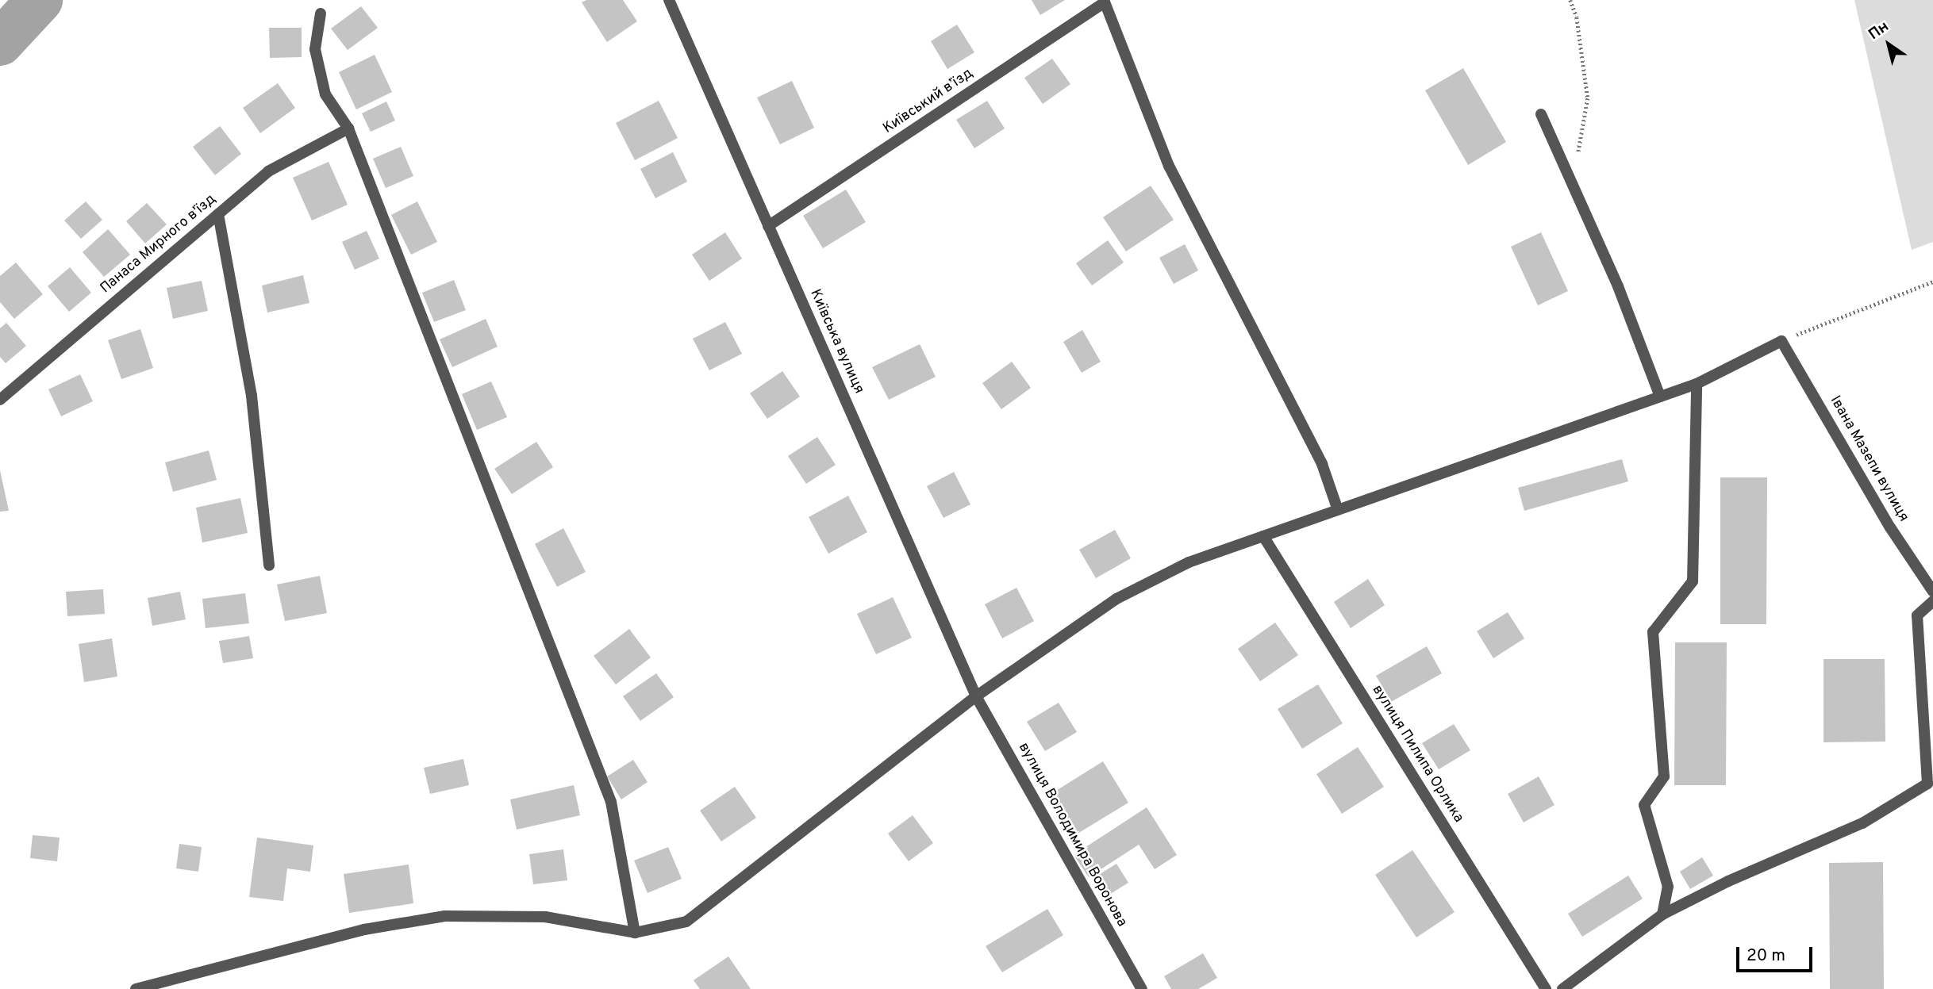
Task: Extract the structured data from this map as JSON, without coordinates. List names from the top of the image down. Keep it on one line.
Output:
{"streets":{"street":["Київський в’їзд","Панаса Мирного в'їзд","Київська вулиця","Івана Мазепи вулиця","вулиця Пилипа Орлика","вулиця Володимира Воронова"]},"crossings":[["Київський в’їзд","Київська вулиця"],["Київська вулиця","вулиця Володимира Воронова"]],"scale_bar":"20 m","north":"top left"}
